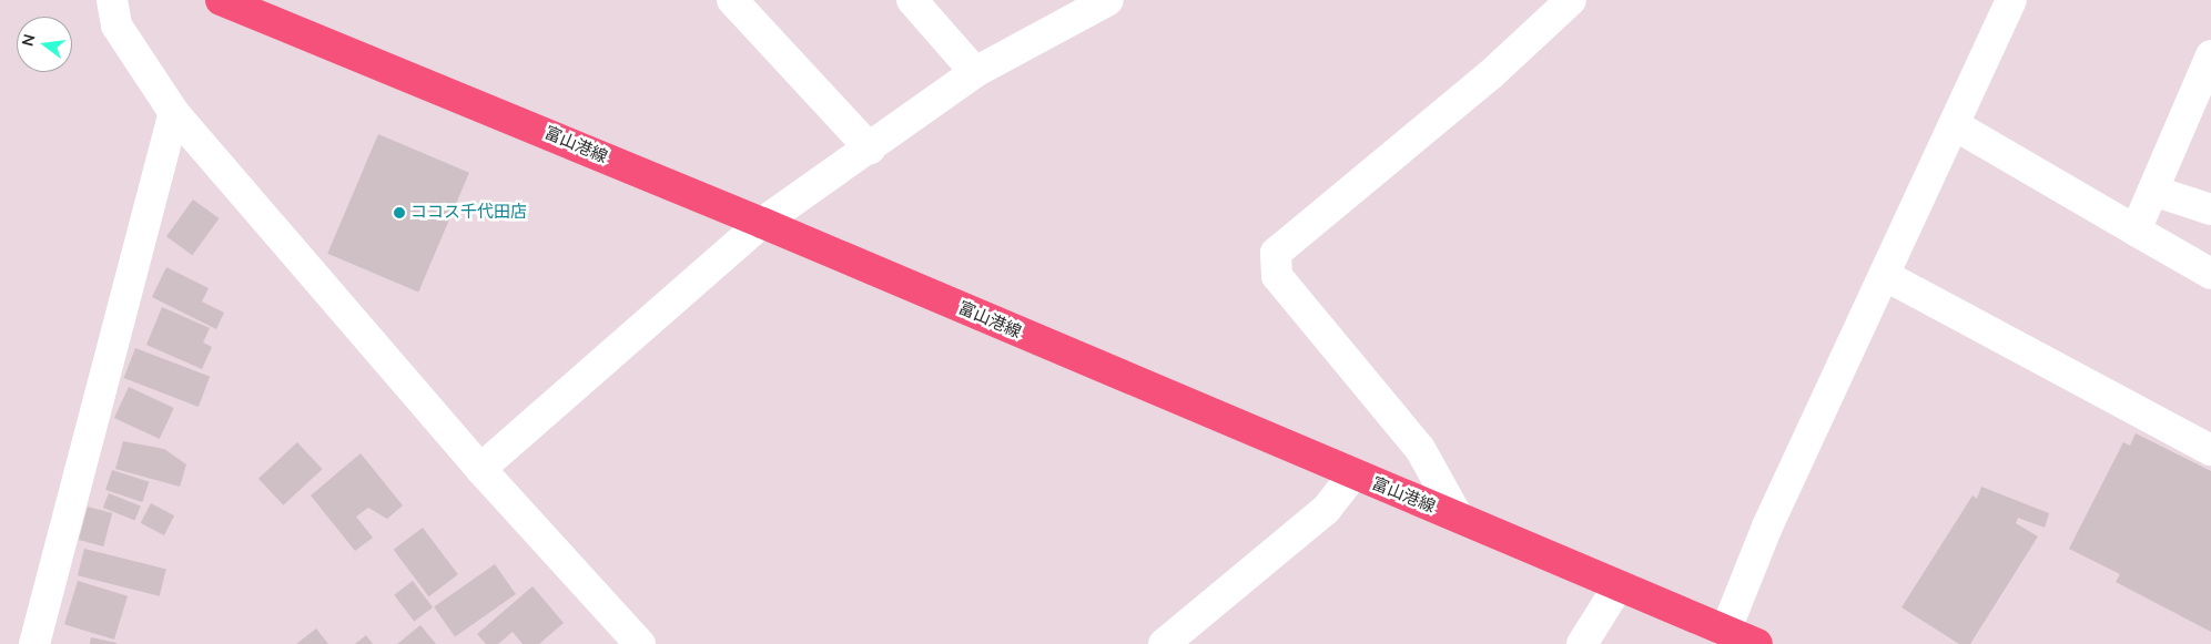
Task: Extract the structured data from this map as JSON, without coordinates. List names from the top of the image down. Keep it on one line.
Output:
{"streets":{"main road":["富山港線"]},"places":["ココス千代田店"],"north":"left"}
